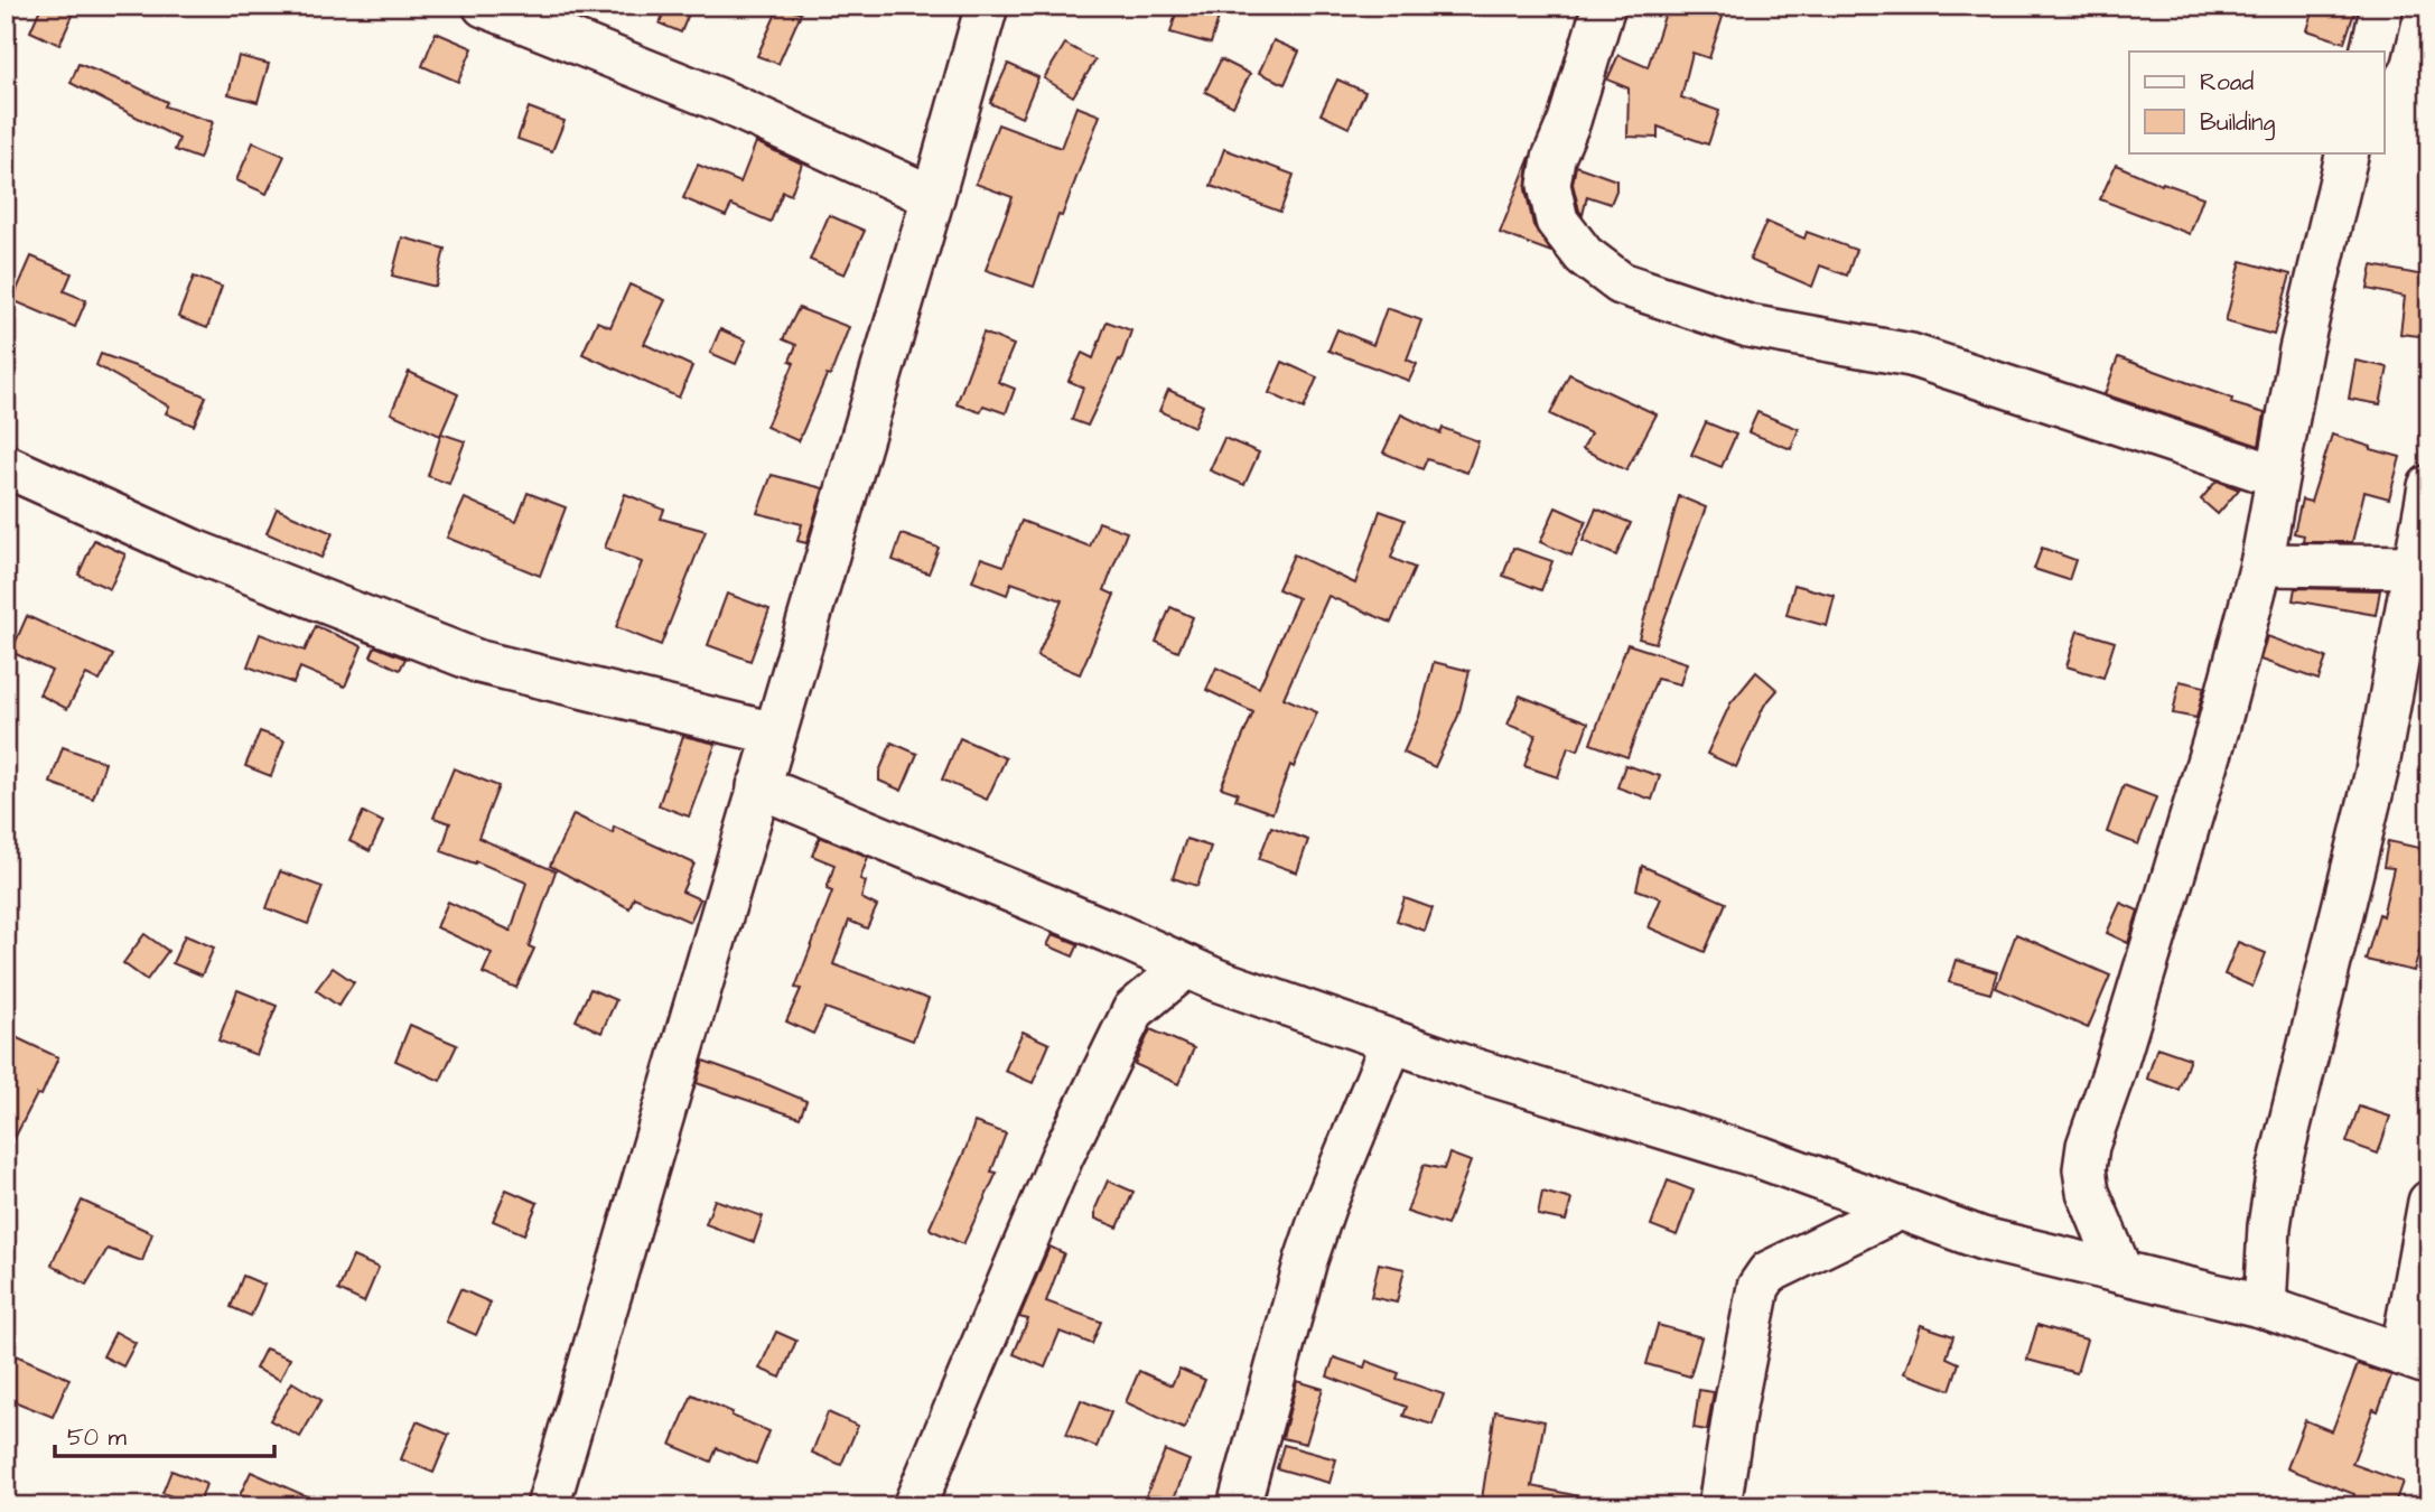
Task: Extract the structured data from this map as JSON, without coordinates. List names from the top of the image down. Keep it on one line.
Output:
{"legend":["Road","Building"],"scale_bar":"50 m"}
